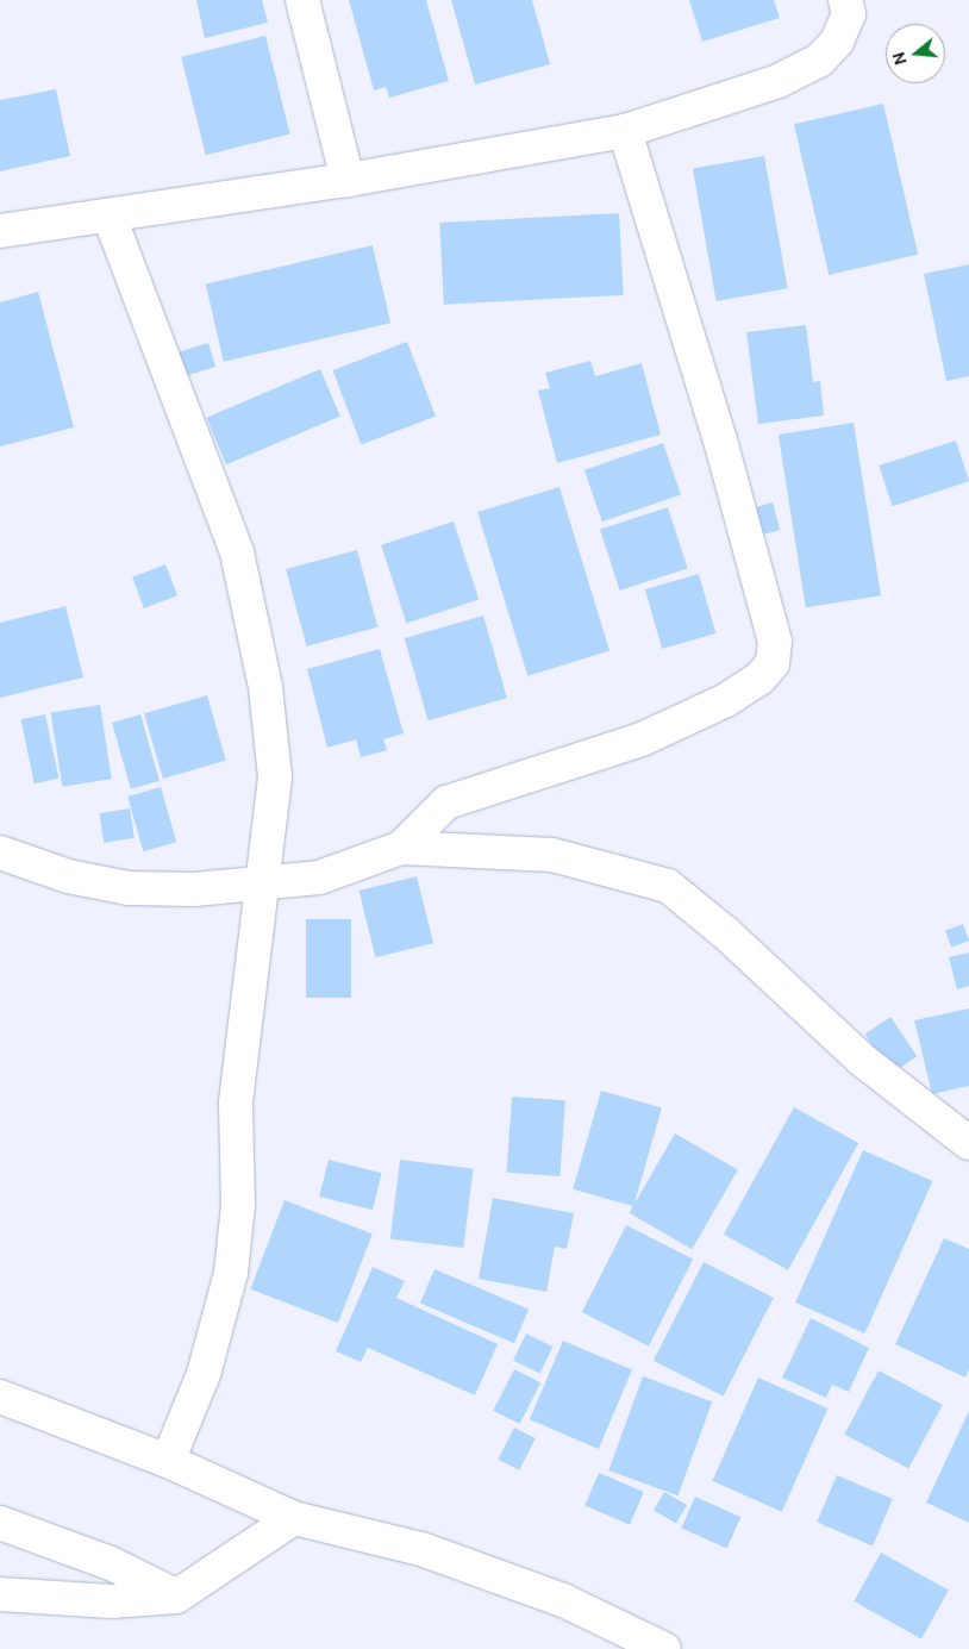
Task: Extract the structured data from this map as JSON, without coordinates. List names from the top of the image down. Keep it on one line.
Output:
{"north":"left"}
